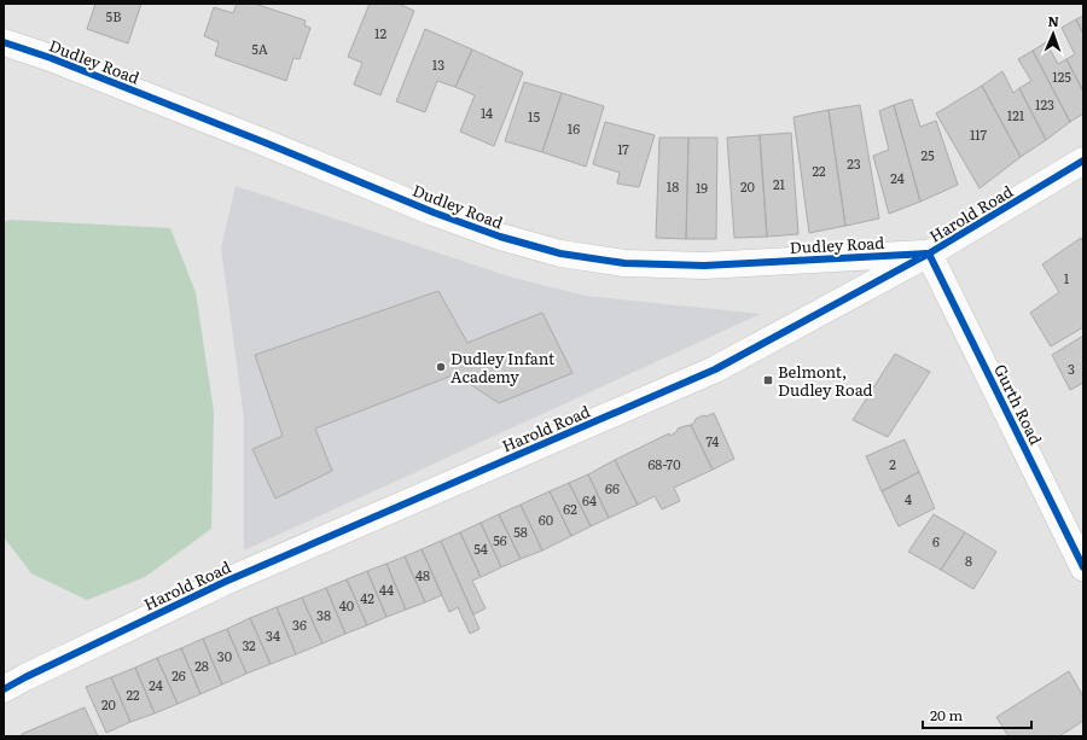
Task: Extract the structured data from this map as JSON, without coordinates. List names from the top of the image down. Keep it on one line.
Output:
{"streets":{"street":["Dudley Road","Harold Road","Gurth Road"]},"crossings":[["Dudley Road","Harold Road"],["Dudley Road","Gurth Road"],["Harold Road","Gurth Road"]],"places":{"other":["Dudley Infant Academy"],"transit":["Belmont, Dudley Road"]},"house_numbers":["5B","12","5A","13","125","123","14","121","15","16","117","17","25","23","22","24","21","18","20","19","1","3","74","68-70","2","66","4","64","62","60","58","56","6","54","8","48","44","42","40","38","36","34","32","30","28","26","24","22","20"],"scale_bar":"20 m","north":"top"}
